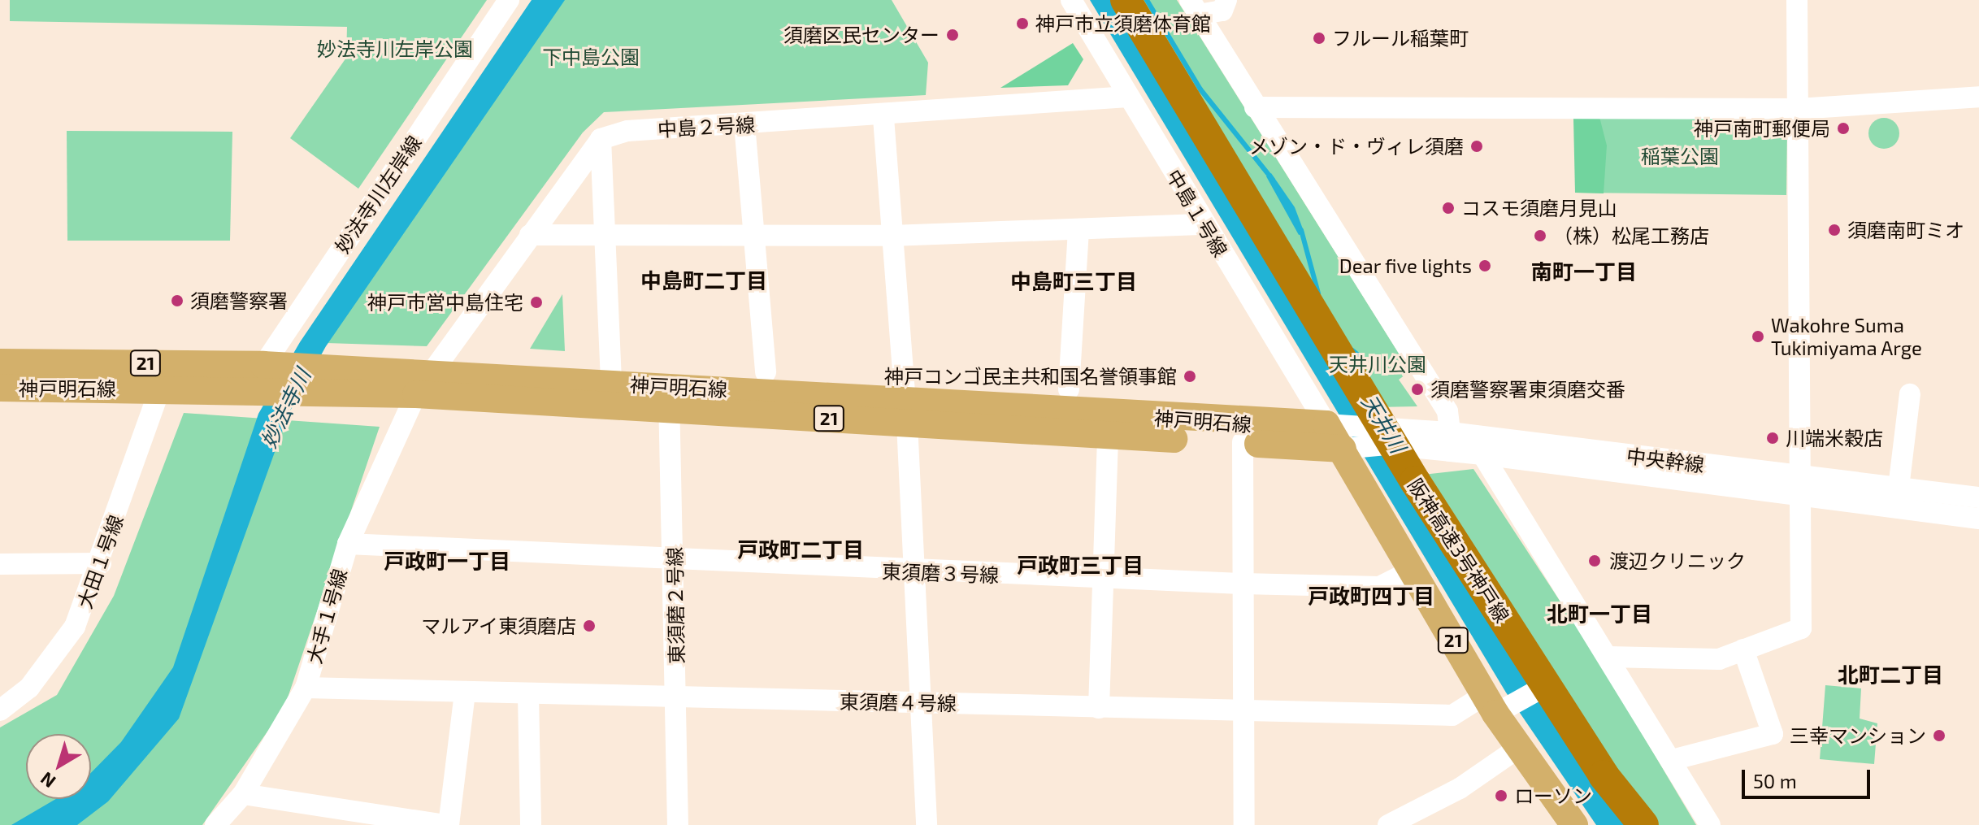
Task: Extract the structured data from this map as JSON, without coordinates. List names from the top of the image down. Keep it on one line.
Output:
{"streets":{"highway":["阪神高速3号神戸線"],"main road":["21","神戸明石線"],"street":["中島２号線","妙法寺川左岸線","中島１号線","中央幹線","大田１号線","東須磨３号線","東須磨２号線","大手１号線","東須磨４号線"]},"crossings":[["中島２号線","中島１号線"],["妙法寺川左岸線","神戸明石線"],["中島１号線","21"],["中島１号線","神戸明石線"],["21","神戸明石線"],["21","東須磨３号線"],["21","東須磨４号線"],["神戸明石線","大田１号線"],["神戸明石線","東須磨２号線"],["神戸明石線","大手１号線"],["東須磨３号線","東須磨２号線"],["東須磨３号線","大手１号線"],["東須磨２号線","東須磨４号線"],["大手１号線","東須磨４号線"]],"districts":["南町一丁目","中島町二丁目","中島町三丁目","戸政町二丁目","戸政町一丁目","戸政町三丁目","戸政町四丁目","北町一丁目","北町二丁目"],"water":["妙法寺川","天井川"],"parks":["妙法寺川左岸公園","下中島公園","稲葉公園","天井川公園"],"places":["神戸市立須磨体育館","須磨区民センター","フルール稲葉町","神戸南町郵便局","メゾン・ド・ヴィレ須磨","コスモ須磨月見山","須磨南町ミオ","（株）松尾工務店","Dear five lights","須磨警察署","神戸市営中島住宅","Wakohre Suma Tukimiyama Arge","神戸コンゴ民主共和国名誉領事館","須磨警察署東須磨交番","川端米穀店","渡辺クリニック","マルアイ東須磨店","三幸マンション","ローソン"],"scale_bar":"50 m","north":"bottom left"}
